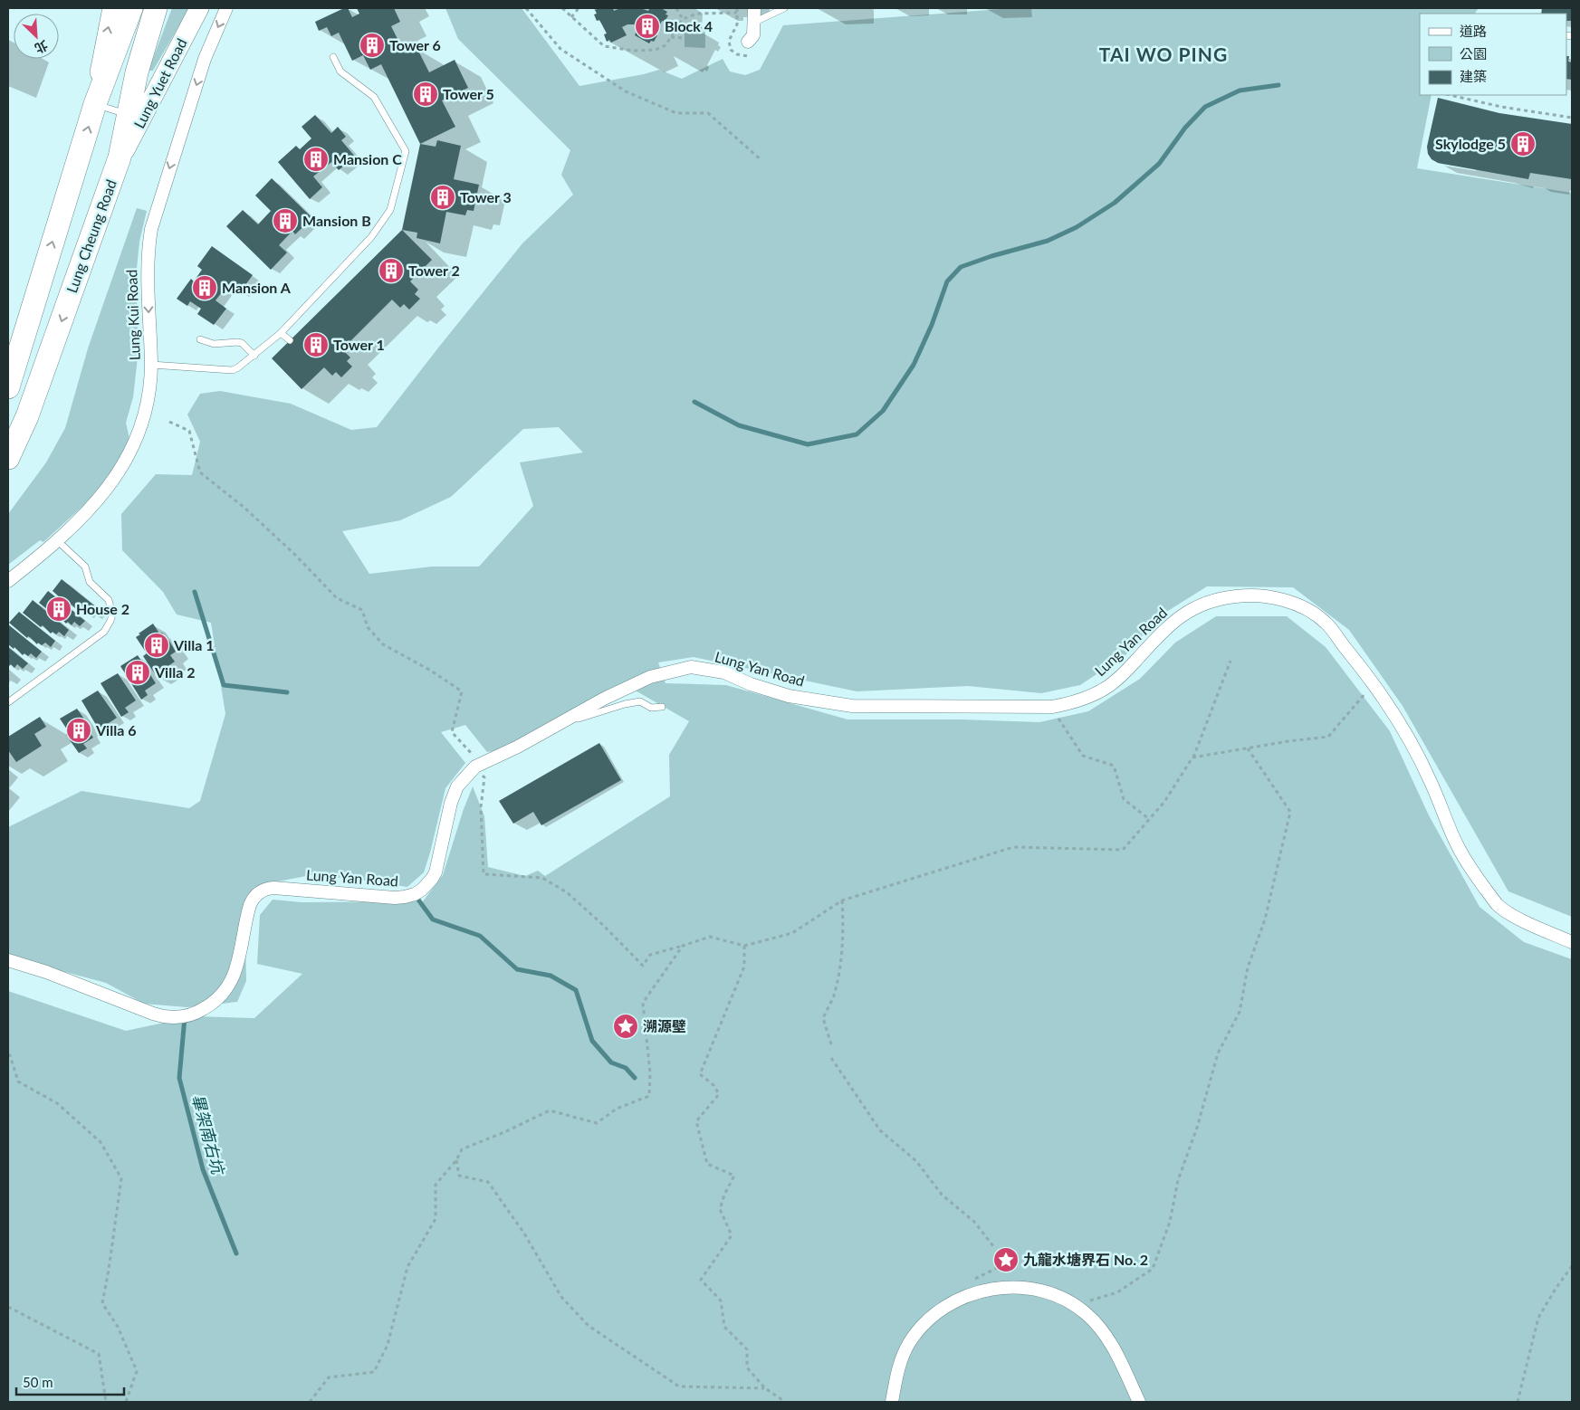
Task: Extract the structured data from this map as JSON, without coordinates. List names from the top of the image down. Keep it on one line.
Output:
{"streets":{"highway":["Lung Cheung Road"],"main road":["Lung Yuet Road"],"street":["Lung Kui Road","Lung Yan Road"]},"crossings":[["Lung Yuet Road","Lung Cheung Road"]],"one_way":["Lung Kui Road"],"districts":["TAI WO PING"],"water":["畢架南右坑"],"places":{"building":["Block 4","Tower 6","Tower 5","Skylodge 5","Mansion C","Tower 3","Mansion B","Tower 2","Mansion A","Tower 1","House 2","Villa 1","Villa 2","Villa 6"],"place":["溯源壁","九龍水塘界石 No. 2"]},"legend":["道路","公園","建築"],"scale_bar":"50 m","north":"bottom right"}
